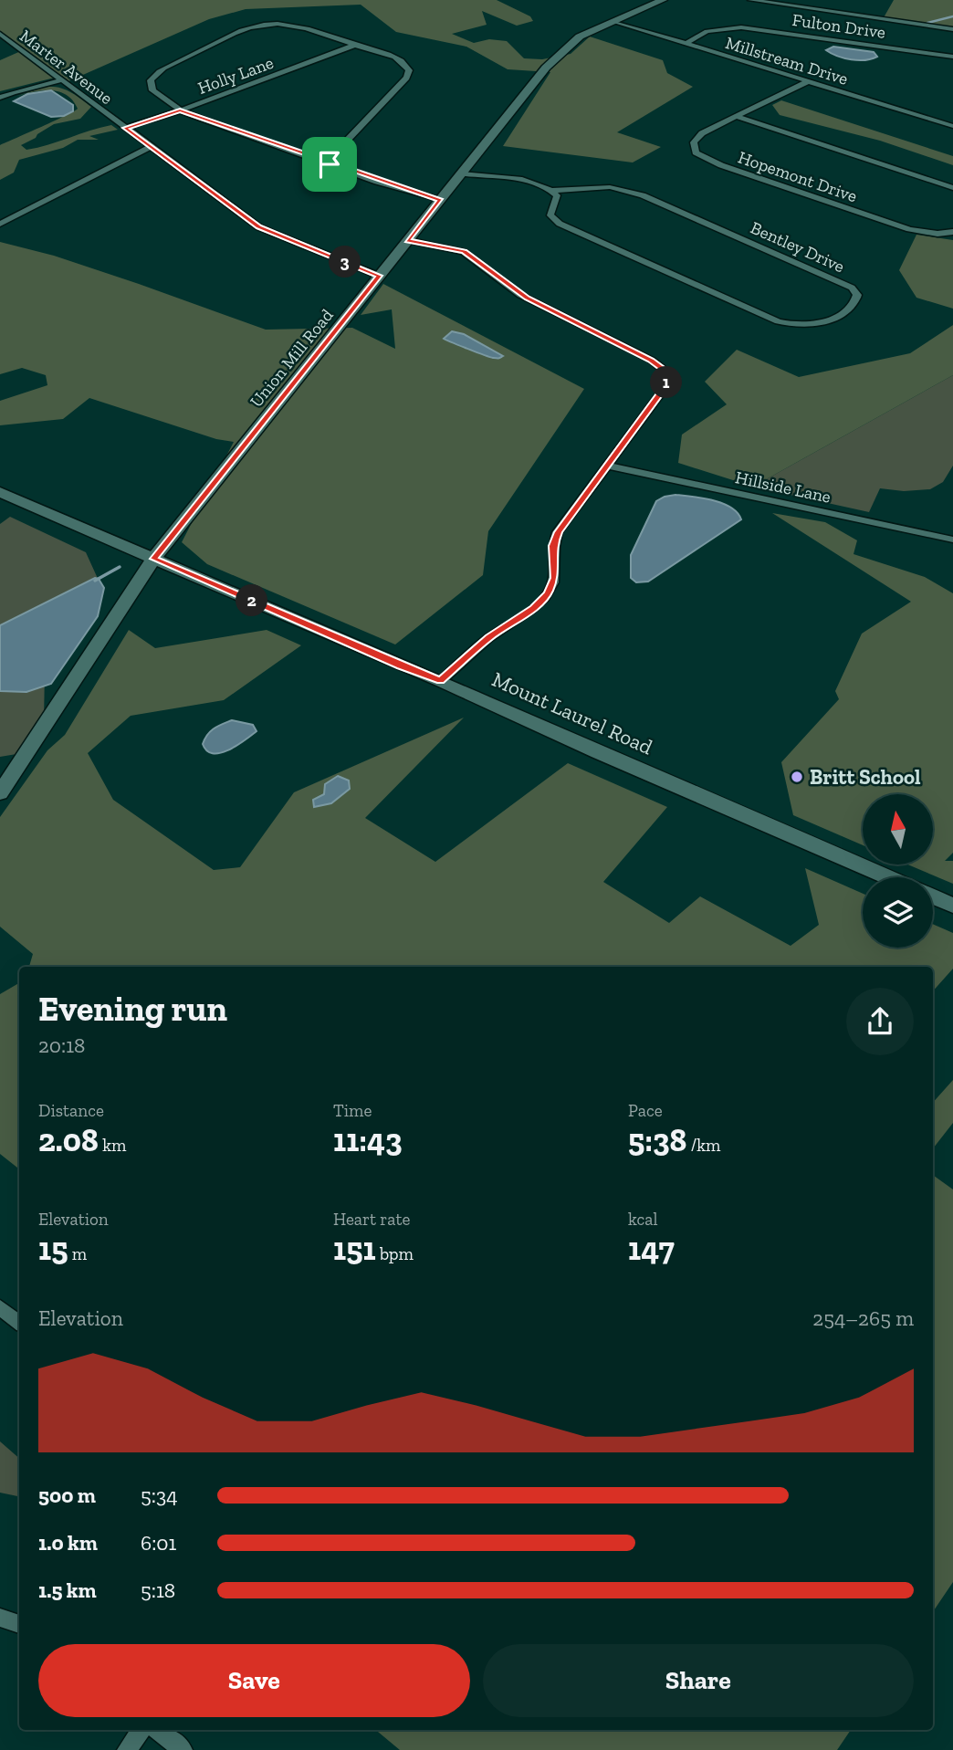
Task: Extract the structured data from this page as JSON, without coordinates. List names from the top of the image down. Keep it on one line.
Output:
{"streets":{"street":["Fulton Drive","Millstream Drive","Marter Avenue","Holly Lane","Hopemont Drive","Bentley Drive","Union Mill Road","Hillside Lane","Mount Laurel Road"]},"crossings":[["Fulton Drive","Millstream Drive"],["Millstream Drive","Hopemont Drive"],["Millstream Drive","Union Mill Road"],["Marter Avenue","Holly Lane"],["Marter Avenue","Union Mill Road"],["Bentley Drive","Union Mill Road"],["Union Mill Road","Mount Laurel Road"]],"places":["Britt School"],"north":"top","page":{"pins":["3","1","2"],"heading":["Evening run","20:18"],"stats":[["Distance","2.08 km"],["Time","11:43"],["Pace","5:38 /km"],["Elevation","15 m"],["Heart rate","151 bpm"],["kcal","147"]],"chart":["Elevation","254–265 m"],"list":[{"name":"500 m","note":"5:34"},{"name":"1.0 km","note":"6:01"},{"name":"1.5 km","note":"5:18"}],"buttons":["Save","Share"]}}
